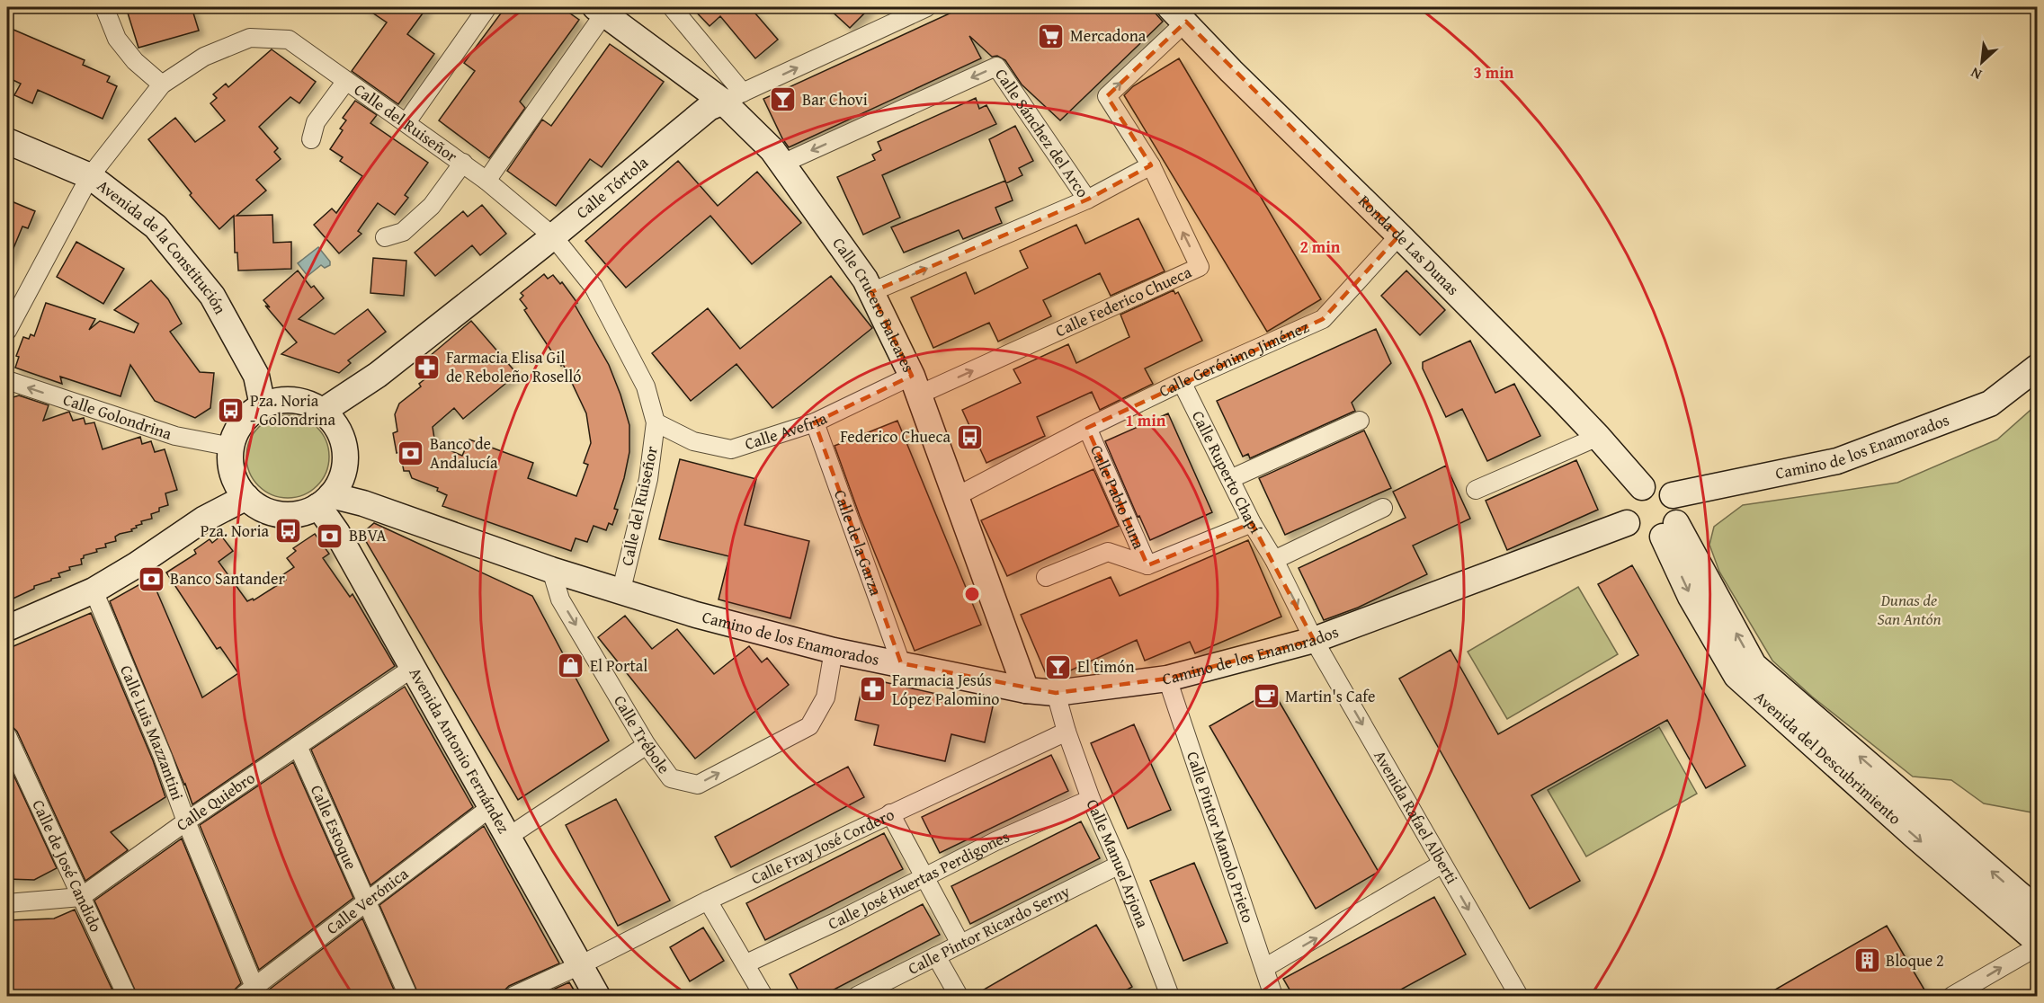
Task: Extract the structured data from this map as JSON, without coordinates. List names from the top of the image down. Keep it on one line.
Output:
{"streets":{"street":["Calle del Ruiseñor","Calle Sánchez del Arco","Calle Tórtola","Ronda de Las Dunas","Avenida de la Constitución","Calle Federico Chueca","Calle Crucero Baleares","Calle Gerónimo Jiménez","Calle Golondrina","Calle Avefria","Camino de los Enamorados","Calle Ruperto Chapí","Calle Pablo Luna","Calle de la Garza","Calle Luis Mazzantini","Calle Trébole","Avenida Antonio Fernández","Avenida del Descubrimiento","Calle Quiebro","Avenida Rafael Alberti","Calle Estoque","Calle Pintor Manolo Prieto","Calle Fray José Cordero","Calle Manuel Arjona","Calle de José Candido","Calle José Huertas Perdigones","Calle Verónica","Calle Pintor Ricardo Serny"]},"crossings":[["Calle del Ruiseñor","Calle Tórtola"],["Calle del Ruiseñor","Avenida de la Constitución"],["Calle del Ruiseñor","Calle Avefria"],["Calle del Ruiseñor","Camino de los Enamorados"],["Calle Sánchez del Arco","Calle Crucero Baleares"],["Calle Tórtola","Avenida de la Constitución"],["Calle Tórtola","Calle Crucero Baleares"],["Calle Tórtola","Calle Golondrina"],["Calle Tórtola","Camino de los Enamorados"],["Calle Tórtola","Avenida Antonio Fernández"],["Ronda de Las Dunas","Calle Federico Chueca"],["Ronda de Las Dunas","Calle Gerónimo Jiménez"],["Ronda de Las Dunas","Camino de los Enamorados"],["Ronda de Las Dunas","Avenida del Descubrimiento"],["Avenida de la Constitución","Calle Golondrina"],["Avenida de la Constitución","Camino de los Enamorados"],["Avenida de la Constitución","Avenida Antonio Fernández"],["Calle Federico Chueca","Calle Crucero Baleares"],["Calle Federico Chueca","Calle Avefria"],["Calle Crucero Baleares","Calle Gerónimo Jiménez"],["Calle Crucero Baleares","Calle Avefria"],["Calle Crucero Baleares","Camino de los Enamorados"],["Calle Gerónimo Jiménez","Calle Ruperto Chapí"],["Calle Gerónimo Jiménez","Calle Pablo Luna"],["Calle Golondrina","Camino de los Enamorados"],["Calle Golondrina","Avenida Antonio Fernández"],["Calle Avefria","Calle de la Garza"],["Camino de los Enamorados","Calle Ruperto Chapí"],["Camino de los Enamorados","Calle de la Garza"],["Camino de los Enamorados","Calle Trébole"],["Camino de los Enamorados","Avenida Antonio Fernández"],["Camino de los Enamorados","Avenida del Descubrimiento"],["Camino de los Enamorados","Avenida Rafael Alberti"],["Camino de los Enamorados","Calle Pintor Manolo Prieto"],["Camino de los Enamorados","Calle Manuel Arjona"],["Calle Ruperto Chapí","Avenida Rafael Alberti"],["Calle Luis Mazzantini","Calle Quiebro"],["Calle Luis Mazzantini","Calle Verónica"],["Avenida Antonio Fernández","Calle Quiebro"],["Avenida Antonio Fernández","Calle Fray José Cordero"],["Avenida Antonio Fernández","Calle Verónica"],["Calle Quiebro","Calle Estoque"],["Calle Quiebro","Calle de José Candido"],["Calle Estoque","Calle Verónica"],["Calle Fray José Cordero","Calle Manuel Arjona"],["Calle Manuel Arjona","Calle José Huertas Perdigones"],["Calle Manuel Arjona","Calle Pintor Ricardo Serny"]],"one_way":["Calle Golondrina","Avenida Rafael Alberti"],"parks":["Dunas de San Antón"],"places":{"supermarket":["Mercadona"],"bar":["Bar Chovi","El timón"],"pharmacy":["Farmacia Elisa Gil de Reboleño Roselló","Farmacia Jesús López Palomino"],"bus stop":["Pza. Noria - Golondrina","Federico Chueca","Pza. Noria"],"bank":["Banco de Andalucía","BBVA","Banco Santander"],"shop":["El Portal"],"cafe":["Martin's Cafe"],"building":["Bloque 2"]},"north":"bottom left","rings":["3 min","2 min","1 min"]}
